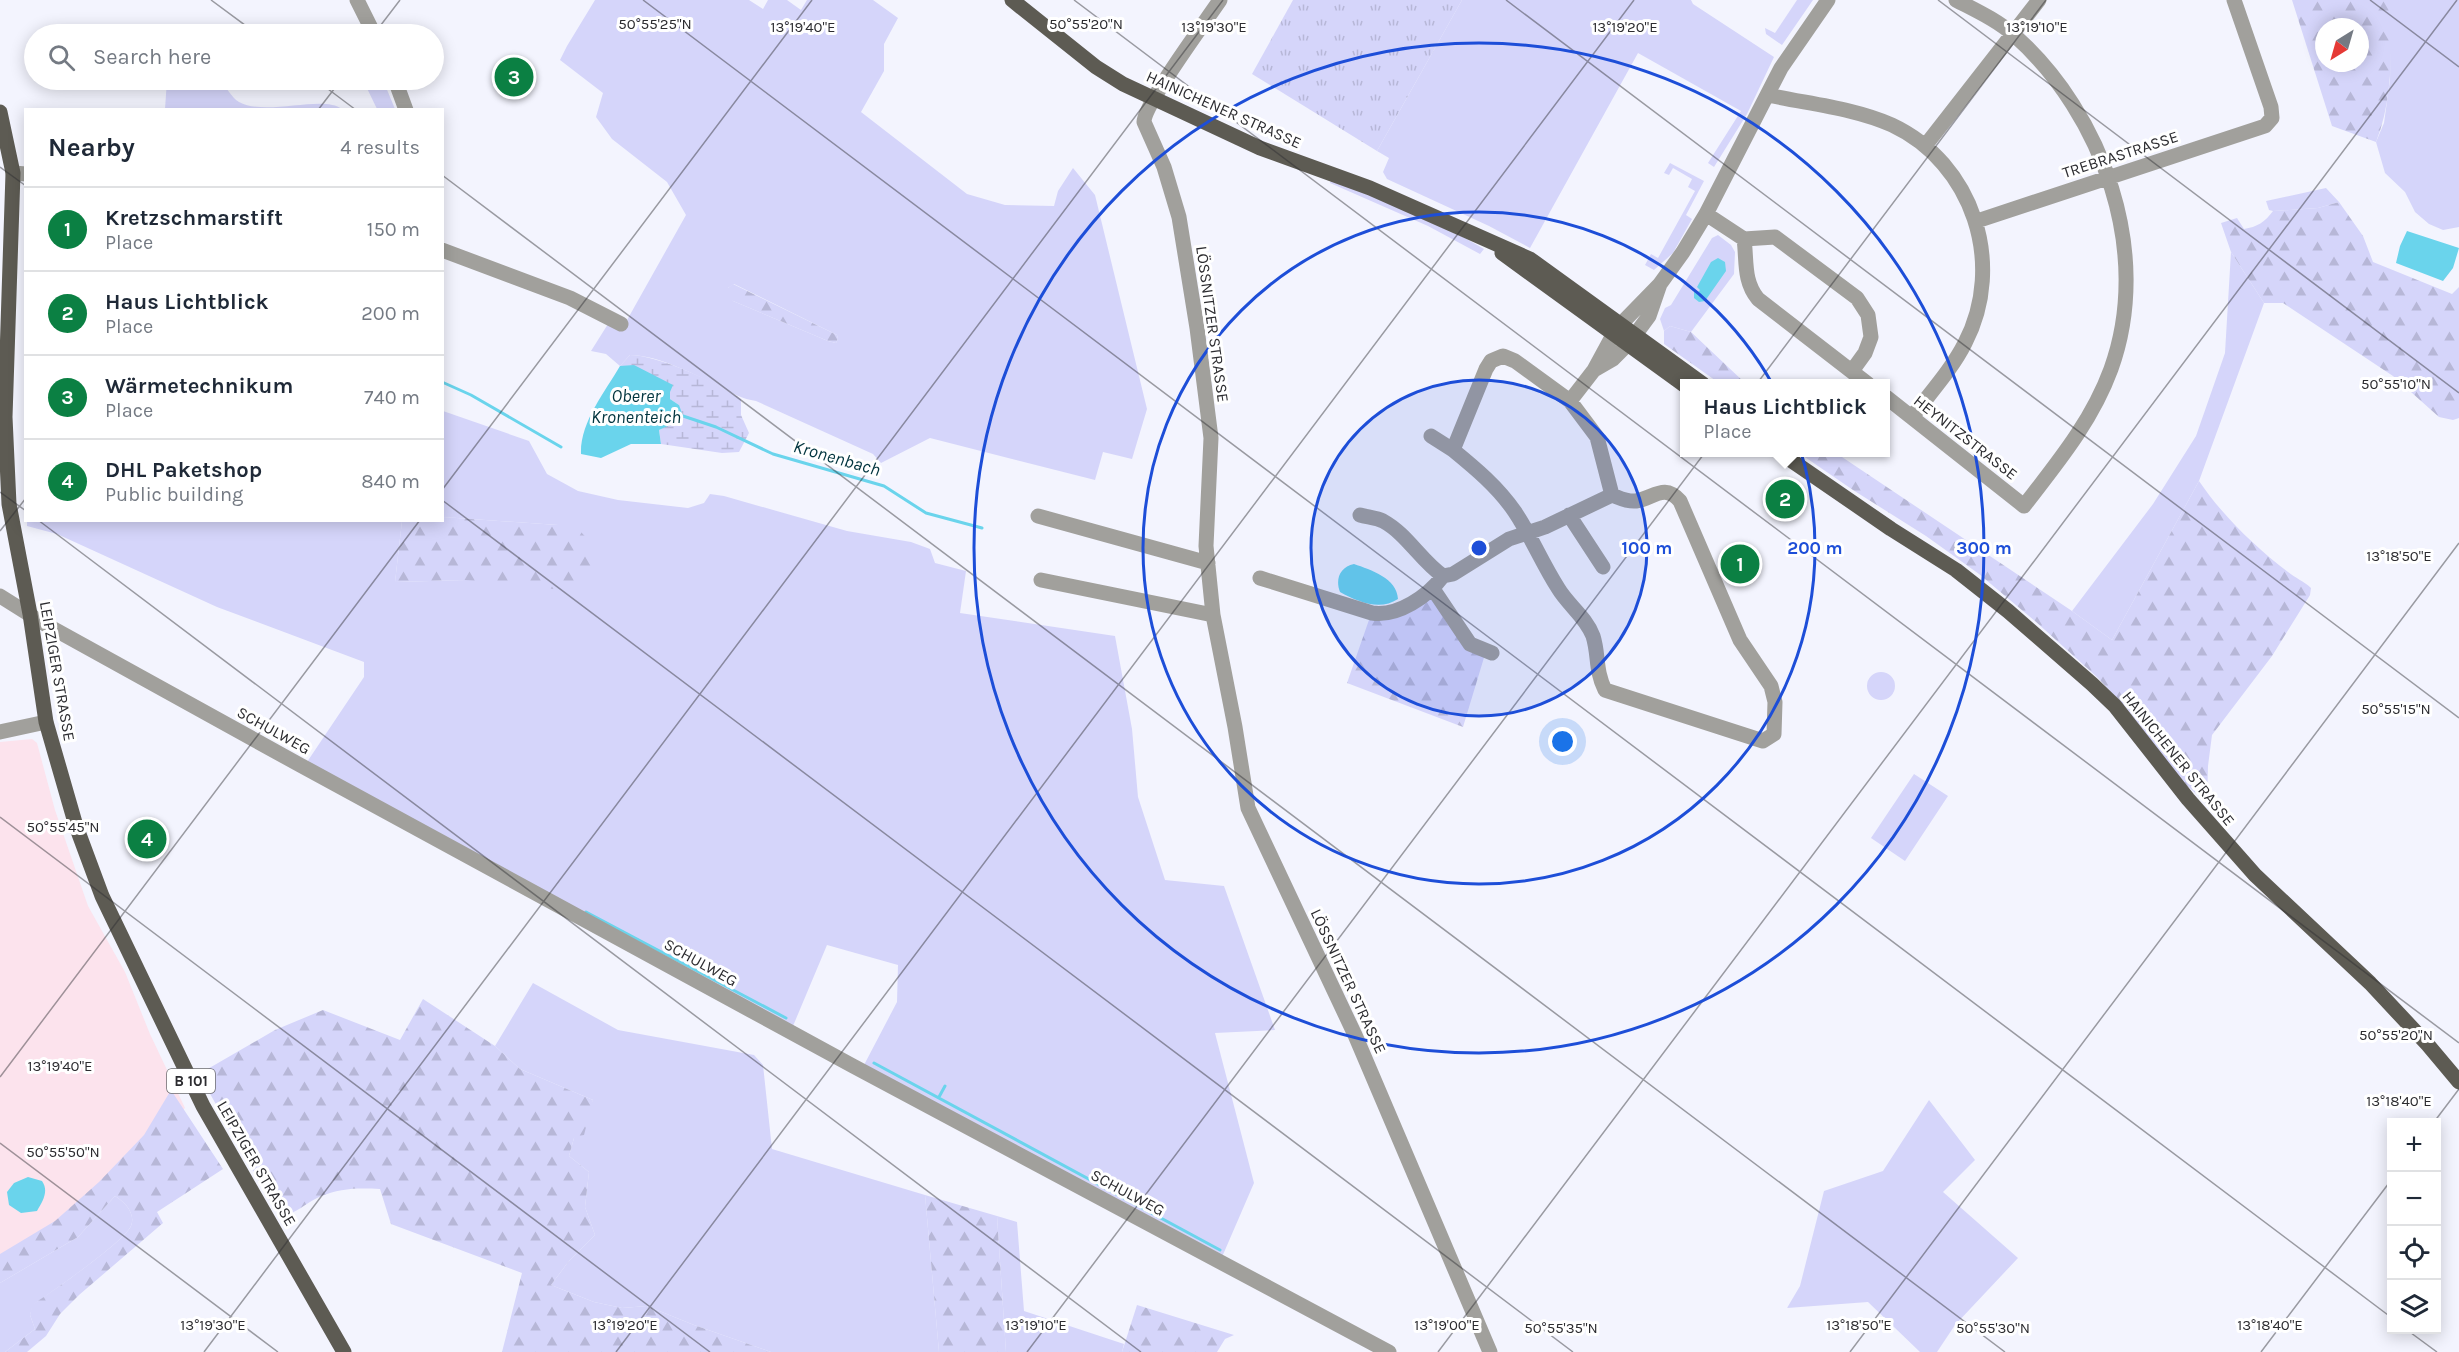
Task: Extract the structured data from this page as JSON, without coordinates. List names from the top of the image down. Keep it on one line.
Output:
{"streets":{"main road":["HAINICHENER STRASSE","LEIPZIGER STRASSE","B 101"],"street":["TREBRASTRASSE","LÖSSNITZER STRASSE","HEYNITZSTRASSE","SCHULWEG"]},"crossings":[["HAINICHENER STRASSE","LÖSSNITZER STRASSE"],["TREBRASTRASSE","HEYNITZSTRASSE"],["LEIPZIGER STRASSE","SCHULWEG"]],"water":["Oberer Kronenteich","Kronenbach"],"north":"bottom left","page":{"search":"Search here","pins":["3","2","1","4"],"heading":["Nearby","4 results"],"list":[{"mark":"1","name":"Kretzschmarstift","note":"Place","value":"150 m"},{"mark":"2","name":"Haus Lichtblick","note":"Place","value":"200 m"},{"mark":"3","name":"Wärmetechnikum","note":"Place","value":"740 m"},{"mark":"4","name":"DHL Paketshop","note":"Public building","value":"840 m"}],"popup":["Haus Lichtblick","Place"],"map_buttons":["+","−"]},"coordinates":["50°55'25\"N","50°55'20\"N","13°19'40\"E","13°19'30\"E","13°19'20\"E","13°19'10\"E","50°55'10\"N","13°18'50\"E","50°55'15\"N","50°55'45\"N","13°18'40\"E","50°55'50\"N","13°19'00\"E","50°55'35\"N","50°55'30\"N"],"rings":["100 m","200 m","300 m"]}
